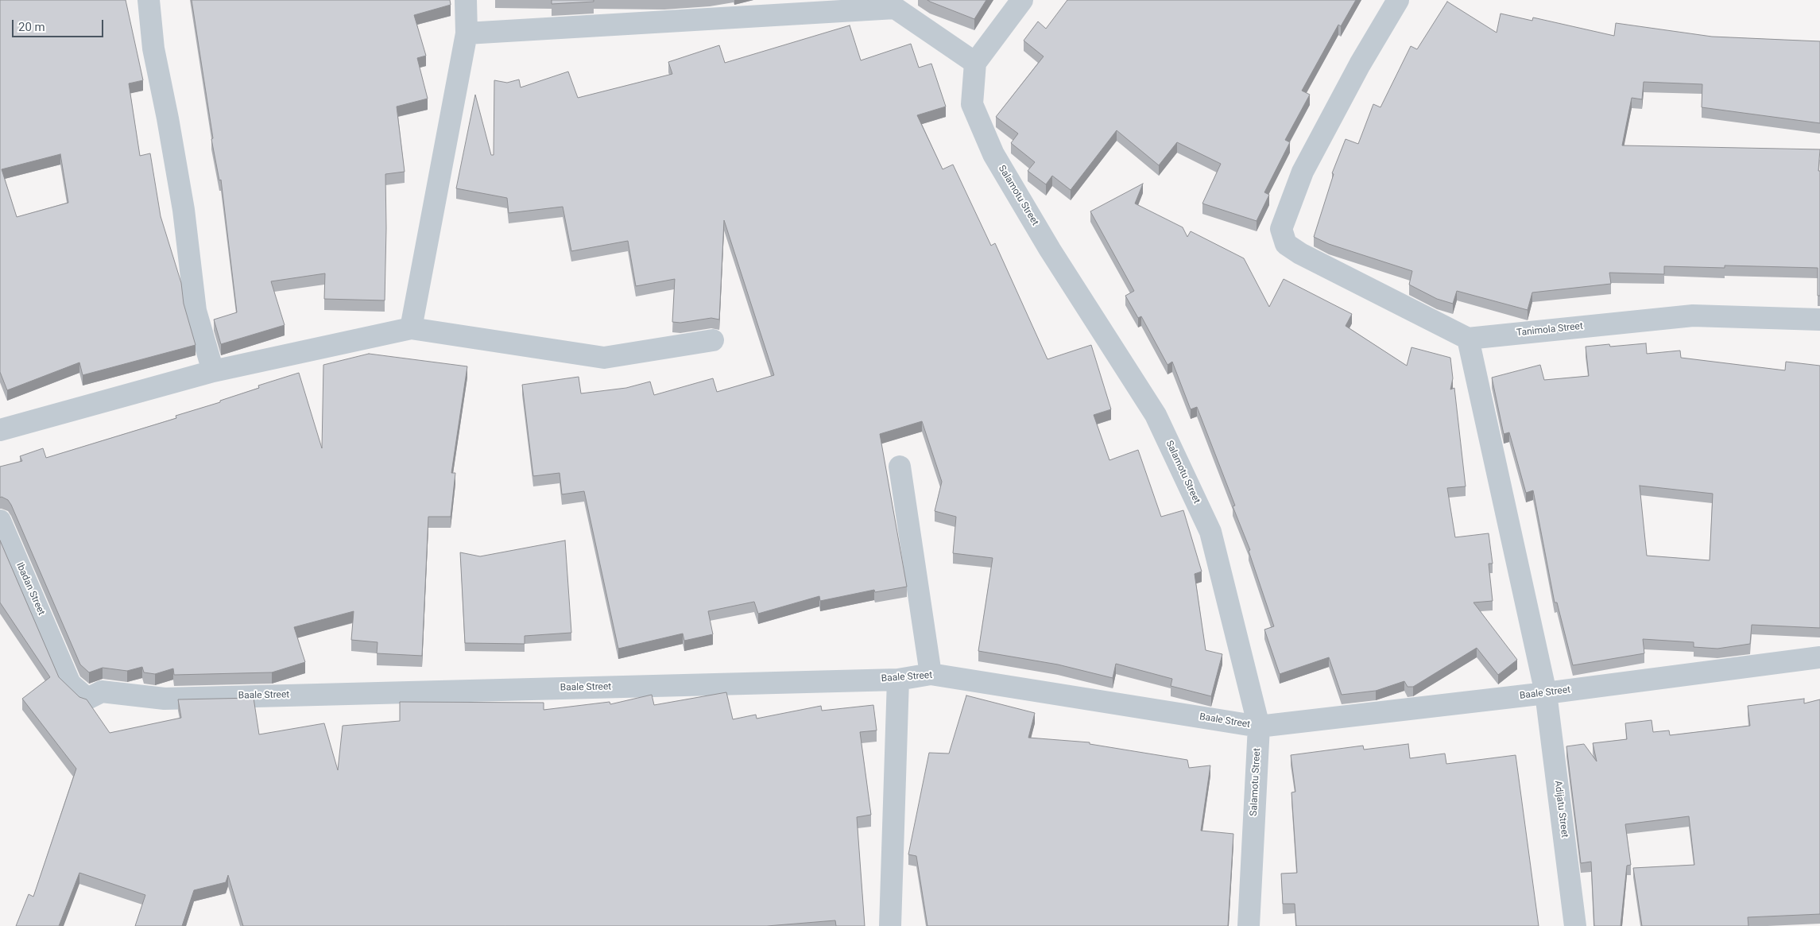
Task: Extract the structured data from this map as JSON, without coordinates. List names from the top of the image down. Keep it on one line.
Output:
{"streets":{"street":["Salamotu Street","Tanimola Street","Ibadan Street","Baale Street","Adijatu Street"]},"crossings":[["Salamotu Street","Baale Street"],["Tanimola Street","Adijatu Street"],["Ibadan Street","Baale Street"],["Baale Street","Adijatu Street"]],"scale_bar":"20 m"}
